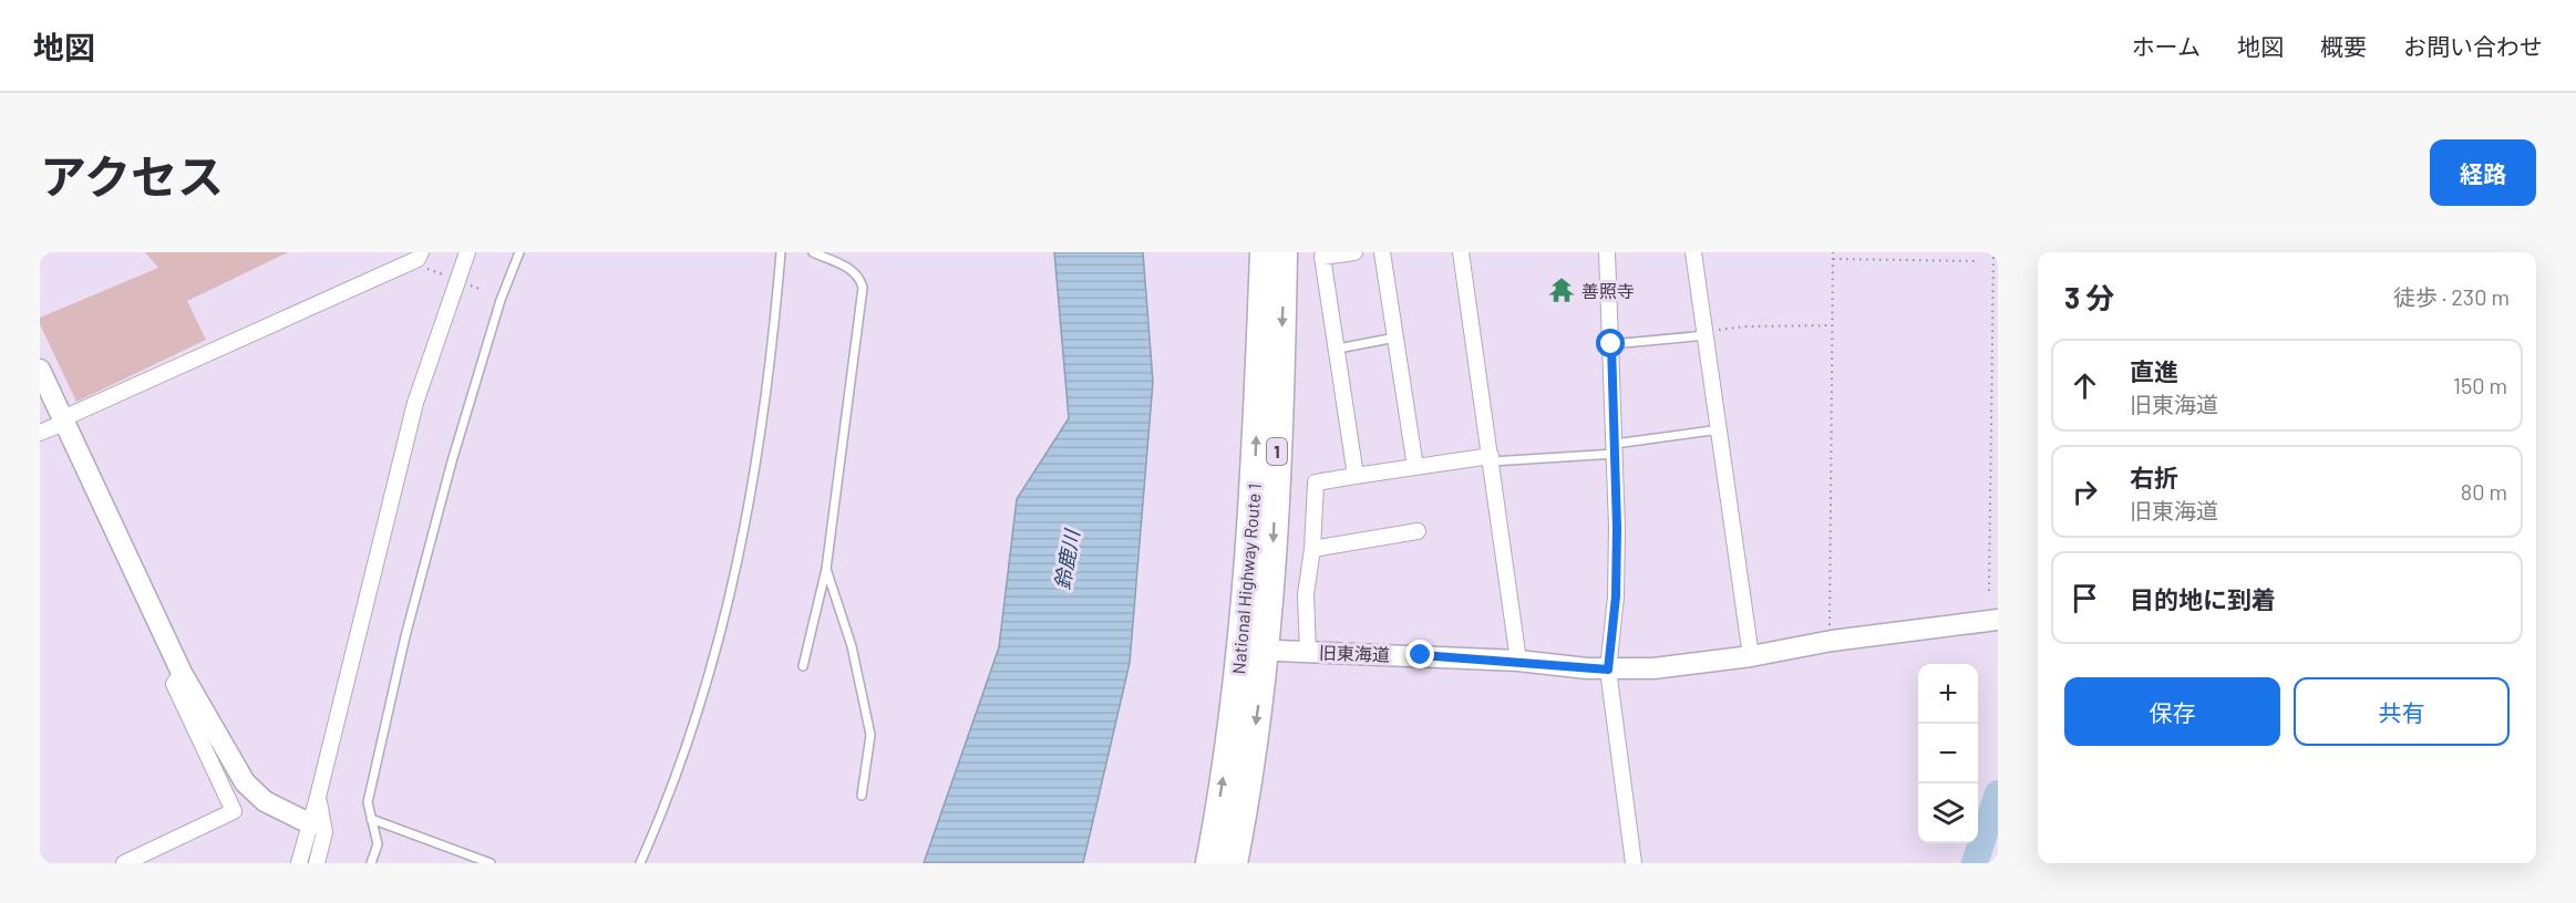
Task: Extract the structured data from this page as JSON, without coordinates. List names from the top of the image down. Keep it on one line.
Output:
{"streets":{"highway":["1","National Highway Route 1"],"street":["旧東海道"]},"crossings":[["National Highway Route 1","旧東海道"]],"water":["鈴鹿川"],"places":{"temple":["善照寺"]},"page":{"header":"地図","nav":["ホーム","地図","概要","お問い合わせ"],"title":"アクセス","buttons":["経路",["保存","共有"]],"heading":["3 分","徒歩 · 230 m"],"list":[["直進","旧東海道","150 m"],["右折","旧東海道","80 m"],"目的地に到着"],"map_buttons":["+","−"]}}
